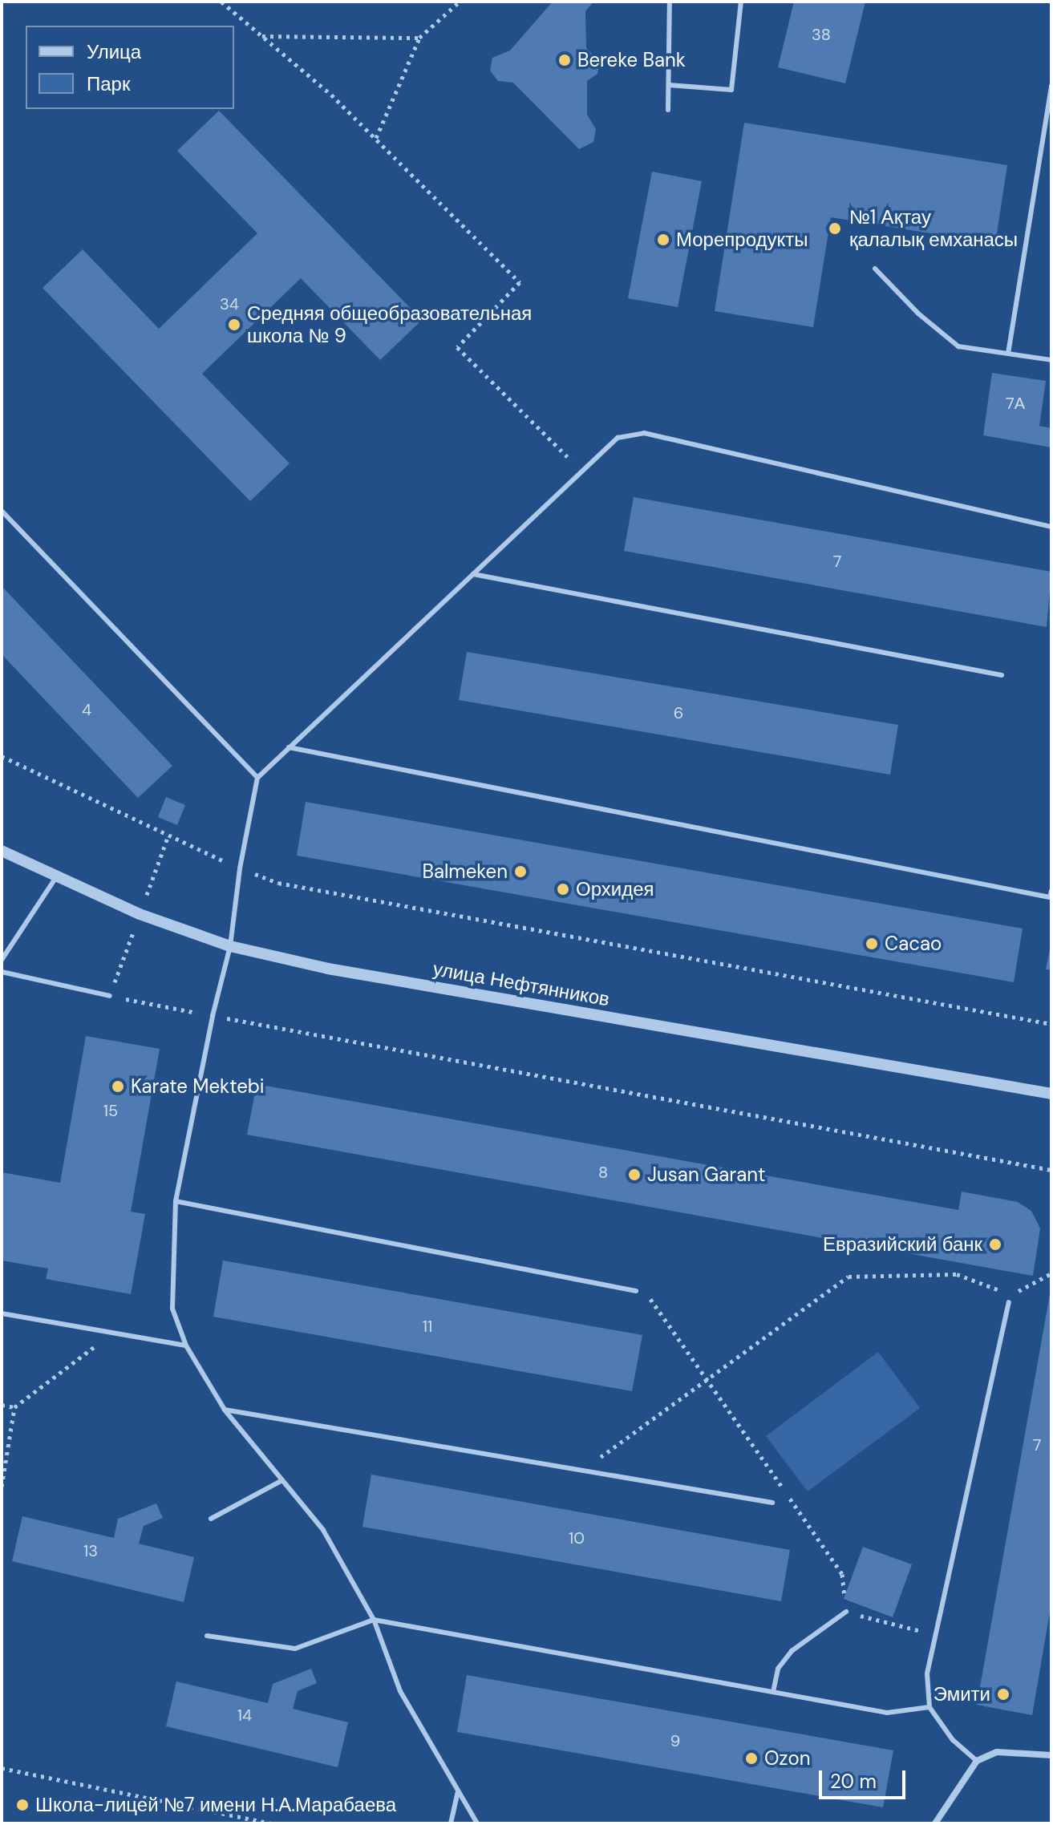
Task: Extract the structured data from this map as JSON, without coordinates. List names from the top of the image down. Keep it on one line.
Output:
{"streets":{"street":["улица Нефтянников"]},"places":["Bereke Bank","№1 Ақтау қалалық емханасы","Морепродукты","Средняя общеобразовательная школа № 9","Balmeken","Орхидея","Cacao","Karate Mektebi","Jusan Garant","Евразийский банк","Эмити","Ozon","Школа-лицей №7 имени Н.А.Марабаева"],"house_numbers":["38","34","7А","7","4","6","15","8","11","7","10","13","14","9"],"legend":["Улица","Парк"],"scale_bar":"20 m"}
